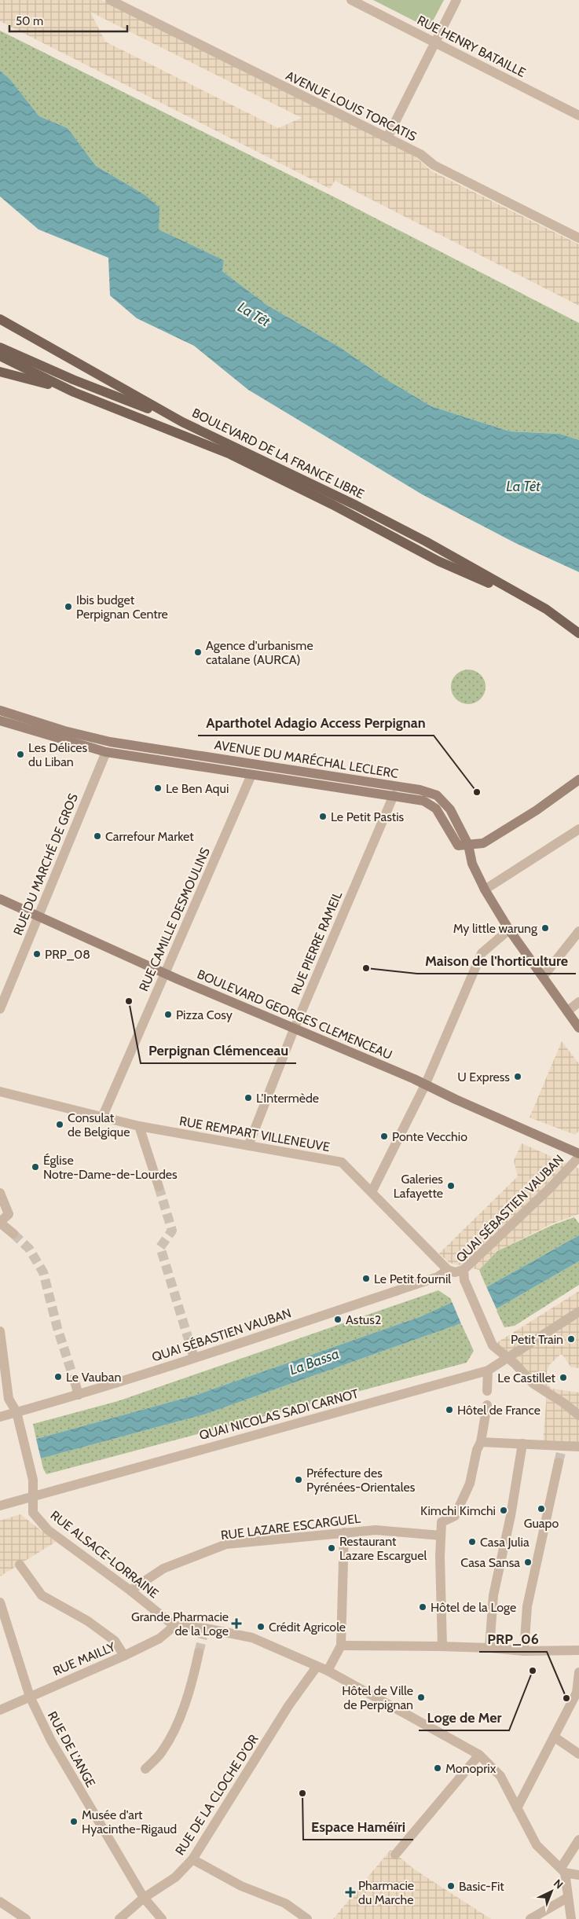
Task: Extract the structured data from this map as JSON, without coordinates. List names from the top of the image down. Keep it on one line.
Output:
{"streets":{"main road":["BOULEVARD DE LA FRANCE LIBRE"],"street":["RUE HENRY BATAILLE","AVENUE LOUIS TORCATIS","AVENUE DU MARÉCHAL LECLERC","RUE DU MARCHÉ DE GROS","RUE CAMILLE DESMOULINS","RUE PIERRE RAMEIL","BOULEVARD GEORGES CLEMENCEAU","RUE REMPART VILLENEUVE","QUAI SÉBASTIEN VAUBAN","QUAI NICOLAS SADI CARNOT","RUE LAZARE ESCARGUEL","RUE ALSACE-LORRAINE","RUE MAILLY","RUE DE L'ANGE","RUE DE LA CLOCHE D'OR"]},"crossings":[["AVENUE DU MARÉCHAL LECLERC","RUE DU MARCHÉ DE GROS"],["AVENUE DU MARÉCHAL LECLERC","RUE CAMILLE DESMOULINS"],["AVENUE DU MARÉCHAL LECLERC","RUE PIERRE RAMEIL"],["RUE DU MARCHÉ DE GROS","BOULEVARD GEORGES CLEMENCEAU"],["RUE CAMILLE DESMOULINS","BOULEVARD GEORGES CLEMENCEAU"],["RUE CAMILLE DESMOULINS","RUE REMPART VILLENEUVE"],["RUE PIERRE RAMEIL","BOULEVARD GEORGES CLEMENCEAU"],["RUE PIERRE RAMEIL","RUE REMPART VILLENEUVE"],["RUE REMPART VILLENEUVE","QUAI SÉBASTIEN VAUBAN"],["QUAI SÉBASTIEN VAUBAN","RUE ALSACE-LORRAINE"],["QUAI NICOLAS SADI CARNOT","RUE ALSACE-LORRAINE"],["RUE LAZARE ESCARGUEL","RUE ALSACE-LORRAINE"],["RUE ALSACE-LORRAINE","RUE MAILLY"],["RUE MAILLY","RUE DE L'ANGE"],["RUE DE L'ANGE","RUE DE LA CLOCHE D'OR"]],"water":["La Têt","La Bassa"],"places":{"other":["Ibis budget Perpignan Centre","Agence d'urbanisme catalane (AURCA)","Les Délices du Liban","Le Ben Aqui","Aparthotel Adagio Access Perpignan","Le Petit Pastis","Carrefour Market","My little warung","PRP_08","Maison de l'horticulture","Perpignan Clémenceau","Pizza Cosy","U Express","L'Intermède","Consulat de Belgique","Ponte Vecchio","Église Notre-Dame-de-Lourdes","Galeries Lafayette","Le Petit fournil","Astus2","Petit Train","Le Vauban","Le Castillet","Hôtel de France","Préfecture des Pyrénées-Orientales","Guapo","Kimchi Kimchi","Casa Julia","Restaurant Lazare Escarguel","Casa Sansa","Hôtel de la Loge","Crédit Agricole","Loge de Mer","Hôtel de Ville de Perpignan","PRP_06","Monoprix","Espace Haméïri","Musée d'art Hyacinthe-Rigaud","Basic-Fit"],"health":["Grande Pharmacie de la Loge","Pharmacie du Marche"]},"scale_bar":"50 m","north":"top right"}
